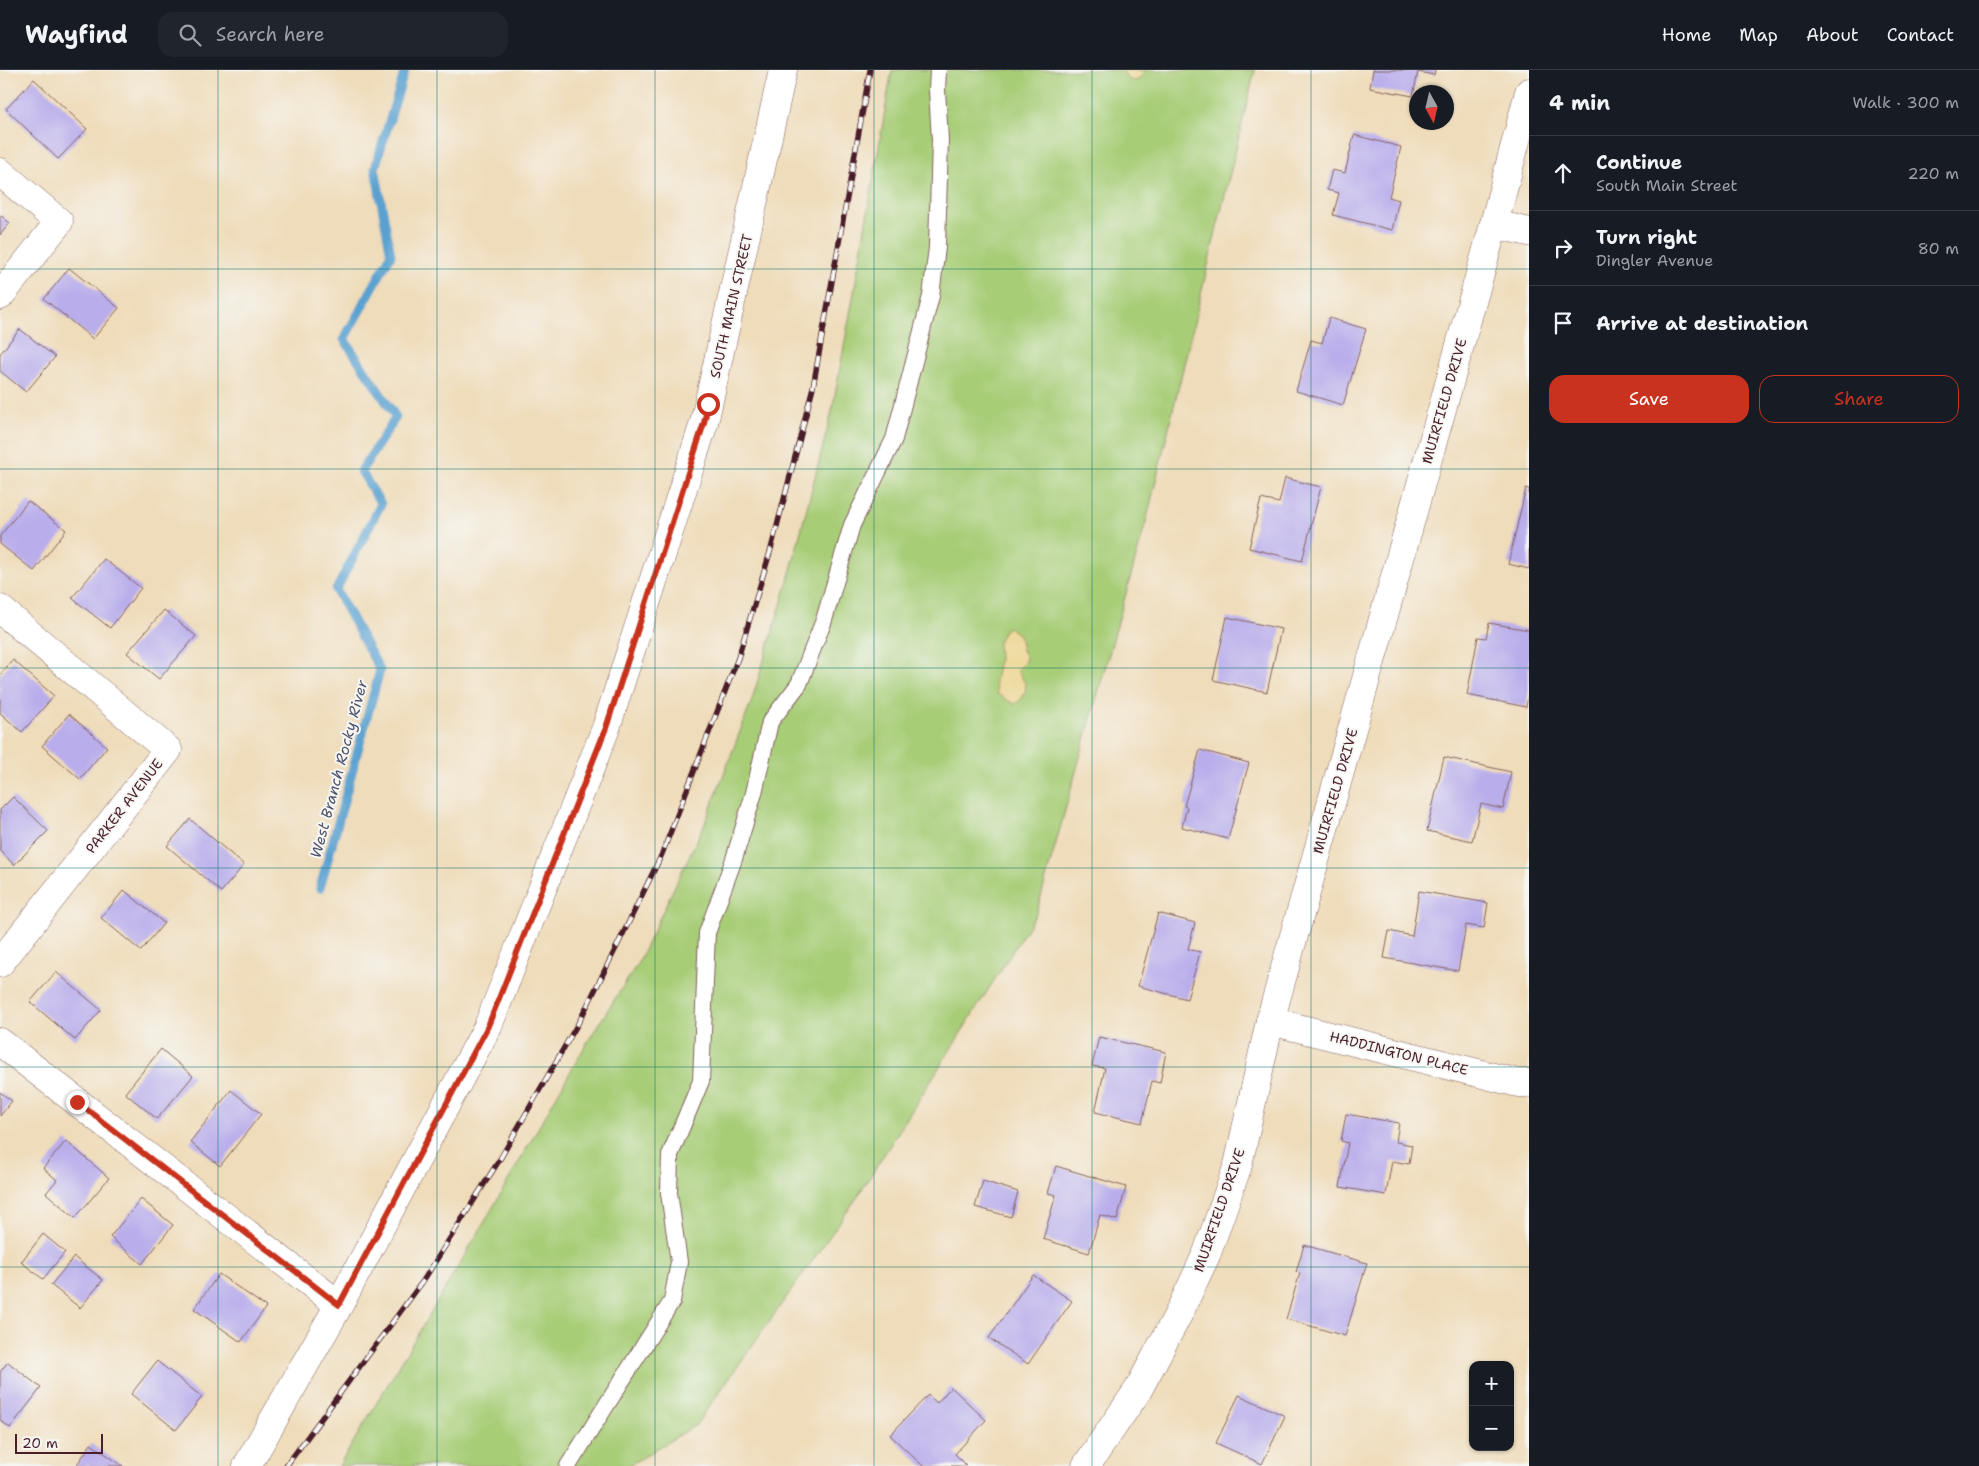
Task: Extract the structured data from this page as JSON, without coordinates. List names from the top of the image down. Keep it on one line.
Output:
{"streets":{"street":["SOUTH MAIN STREET","MUIRFIELD DRIVE","PARKER AVENUE","HADDINGTON PLACE"]},"crossings":[["MUIRFIELD DRIVE","HADDINGTON PLACE"]],"water":["West Branch Rocky River"],"scale_bar":"20 m","north":"bottom","page":{"header":"Wayfind","search":"Search here","nav":["Home","Map","About","Contact"],"heading":["4 min","Walk · 300 m"],"list":[["Continue","South Main Street","220 m"],["Turn right","Dingler Avenue","80 m"],"Arrive at destination"],"buttons":["Save","Share"],"map_buttons":["+","−"],"scale":"20 m"}}
